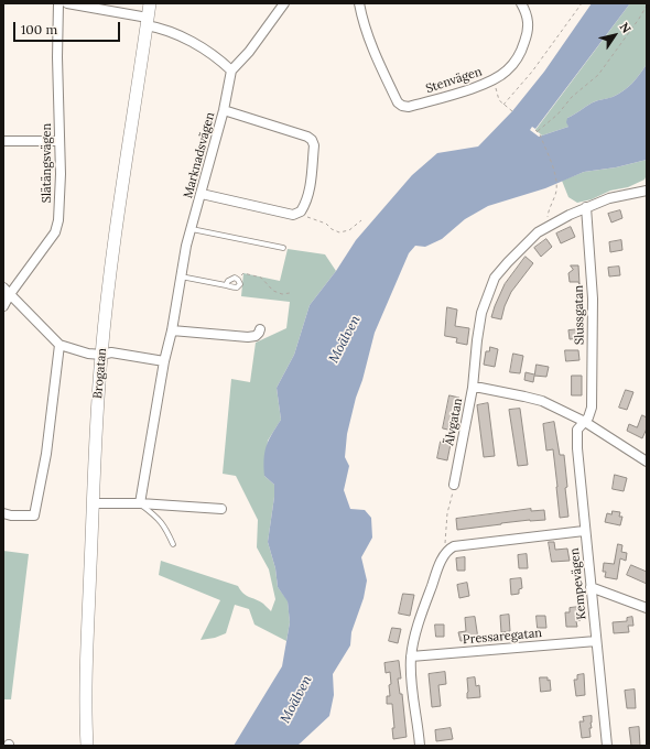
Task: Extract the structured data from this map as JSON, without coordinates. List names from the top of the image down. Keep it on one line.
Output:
{"streets":{"main road":["Brogatan"],"street":["Stenvägen","Marknadsvägen","Slätängsvägen","Slussgatan","Älvgatan","Kempevägen","Pressaregatan"]},"crossings":[["Slussgatan","Älvgatan"],["Slussgatan","Kempevägen"],["Kempevägen","Pressaregatan"]],"water":["Moälven"],"scale_bar":"100 m","north":"top right"}
